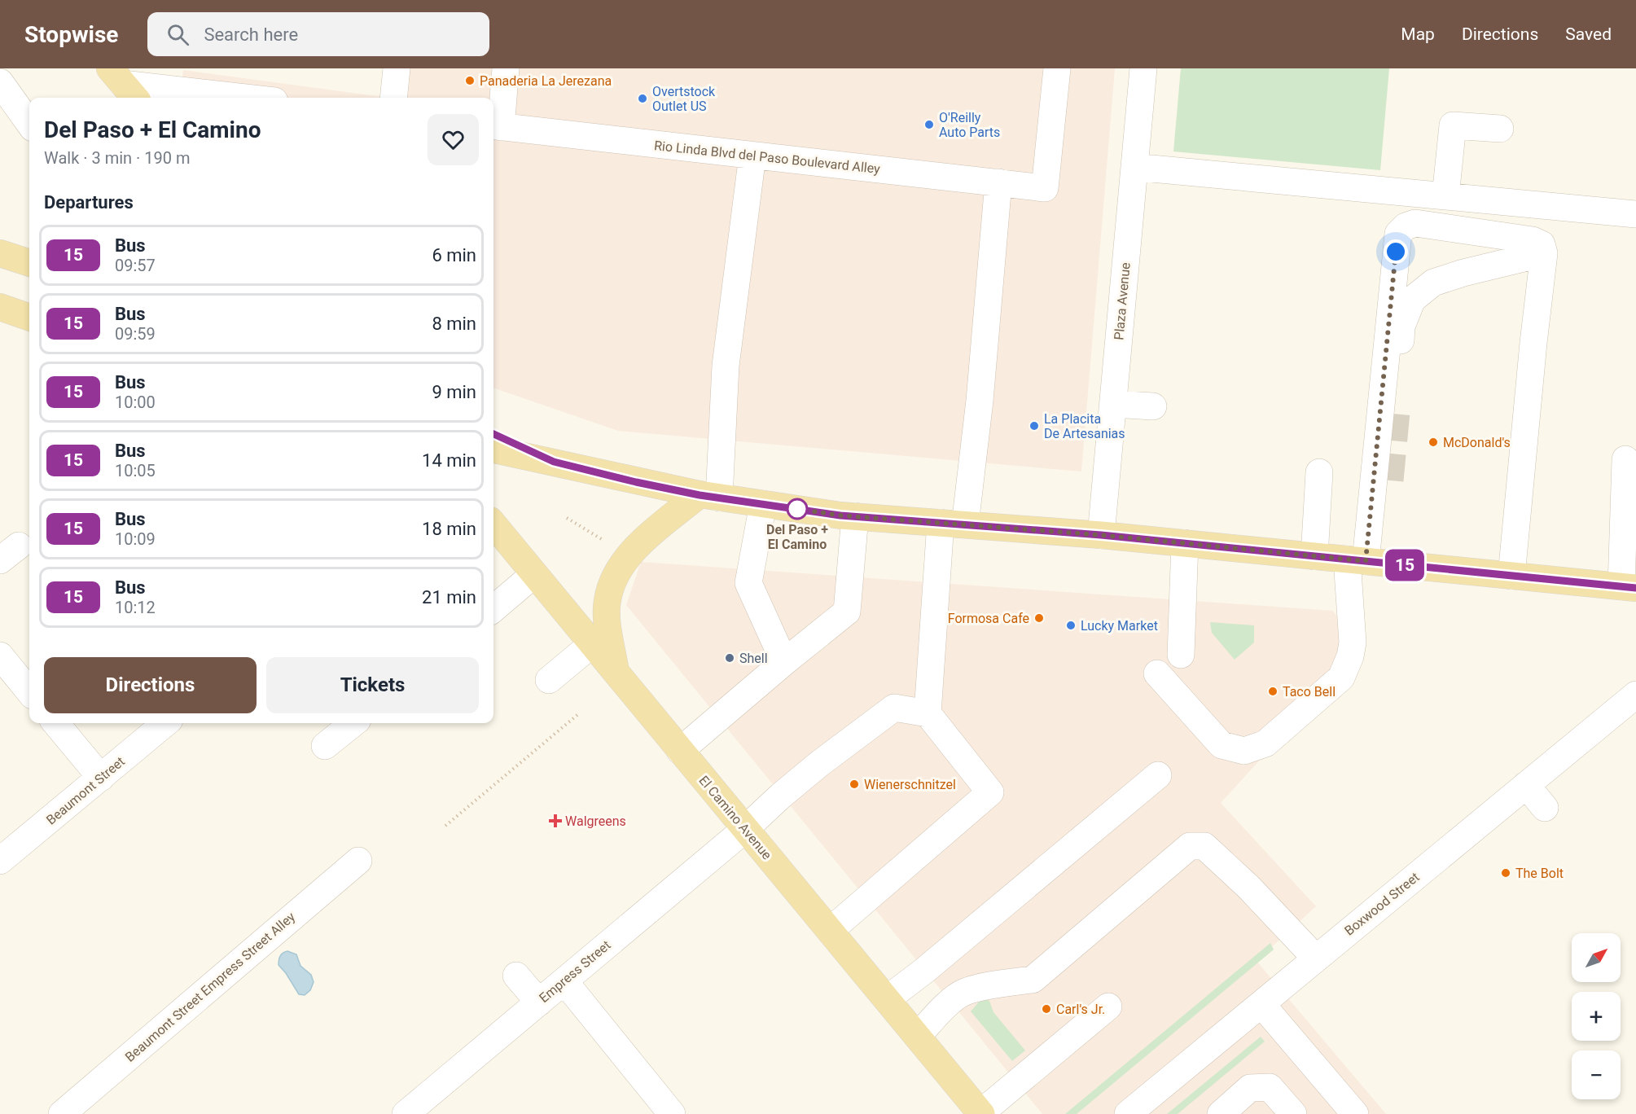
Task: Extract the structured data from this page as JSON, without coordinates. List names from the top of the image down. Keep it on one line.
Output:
{"streets":{"main road":["El Camino Avenue"],"street":["Rio Linda Blvd del Paso Boulevard Alley","Plaza Avenue","Beaumont Street","Boxwood Street","Empress Street","Beaumont Street Empress Street Alley"]},"crossings":[["El Camino Avenue","Empress Street"]],"places":{"other":["Panaderia La Jerezana","Overtstock Outlet US","O'Reilly Auto Parts","La Placita De Artesanias","McDonald's","Del Paso + El Camino","Formosa Cafe","Lucky Market","Shell","Taco Bell","Wienerschnitzel","The Bolt","Carl's Jr."],"health":["Walgreens"]},"lines":["bus line 15"],"north":"top right","page":{"header":"Stopwise","search":"Search here","nav":["Map","Directions","Saved"],"on_map":"15","heading":[["Del Paso + El Camino","Walk · 3 min · 190 m"],"Departures"],"list":[{"mark":"15","name":"Bus","note":"09:57","value":"6 min"},{"mark":"15","name":"Bus","note":"09:59","value":"8 min"},{"mark":"15","name":"Bus","note":"10:00","value":"9 min"},{"mark":"15","name":"Bus","note":"10:05","value":"14 min"},{"mark":"15","name":"Bus","note":"10:09","value":"18 min"},{"mark":"15","name":"Bus","note":"10:12","value":"21 min"}],"buttons":["Directions","Tickets"],"map_buttons":["+","−"]}}
